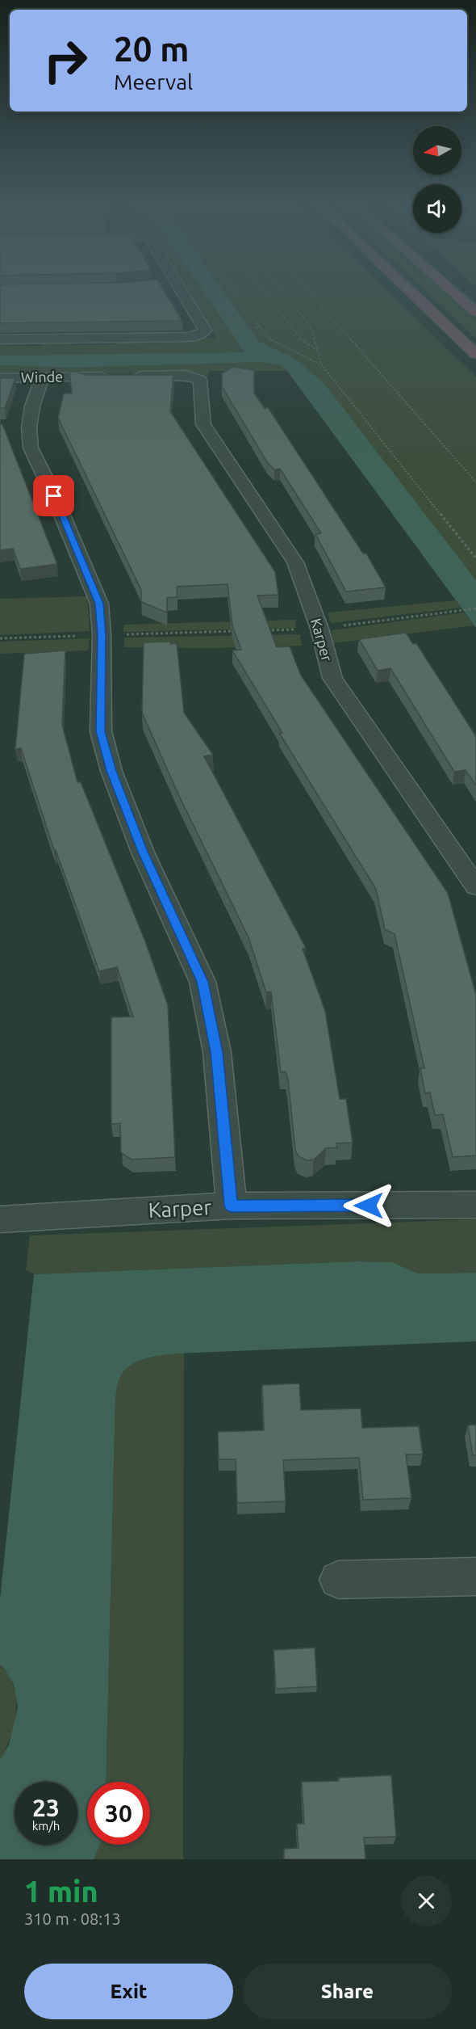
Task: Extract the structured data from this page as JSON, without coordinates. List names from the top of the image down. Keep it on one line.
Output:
{"streets":{"street":["Winde","Karper"]},"north":"left","page":{"turn":["20 m","Meerval"],"speed":"23 km/h","limit":"30","heading":["1 min","310 m · 08:13"],"buttons":["Exit","Share"]}}
